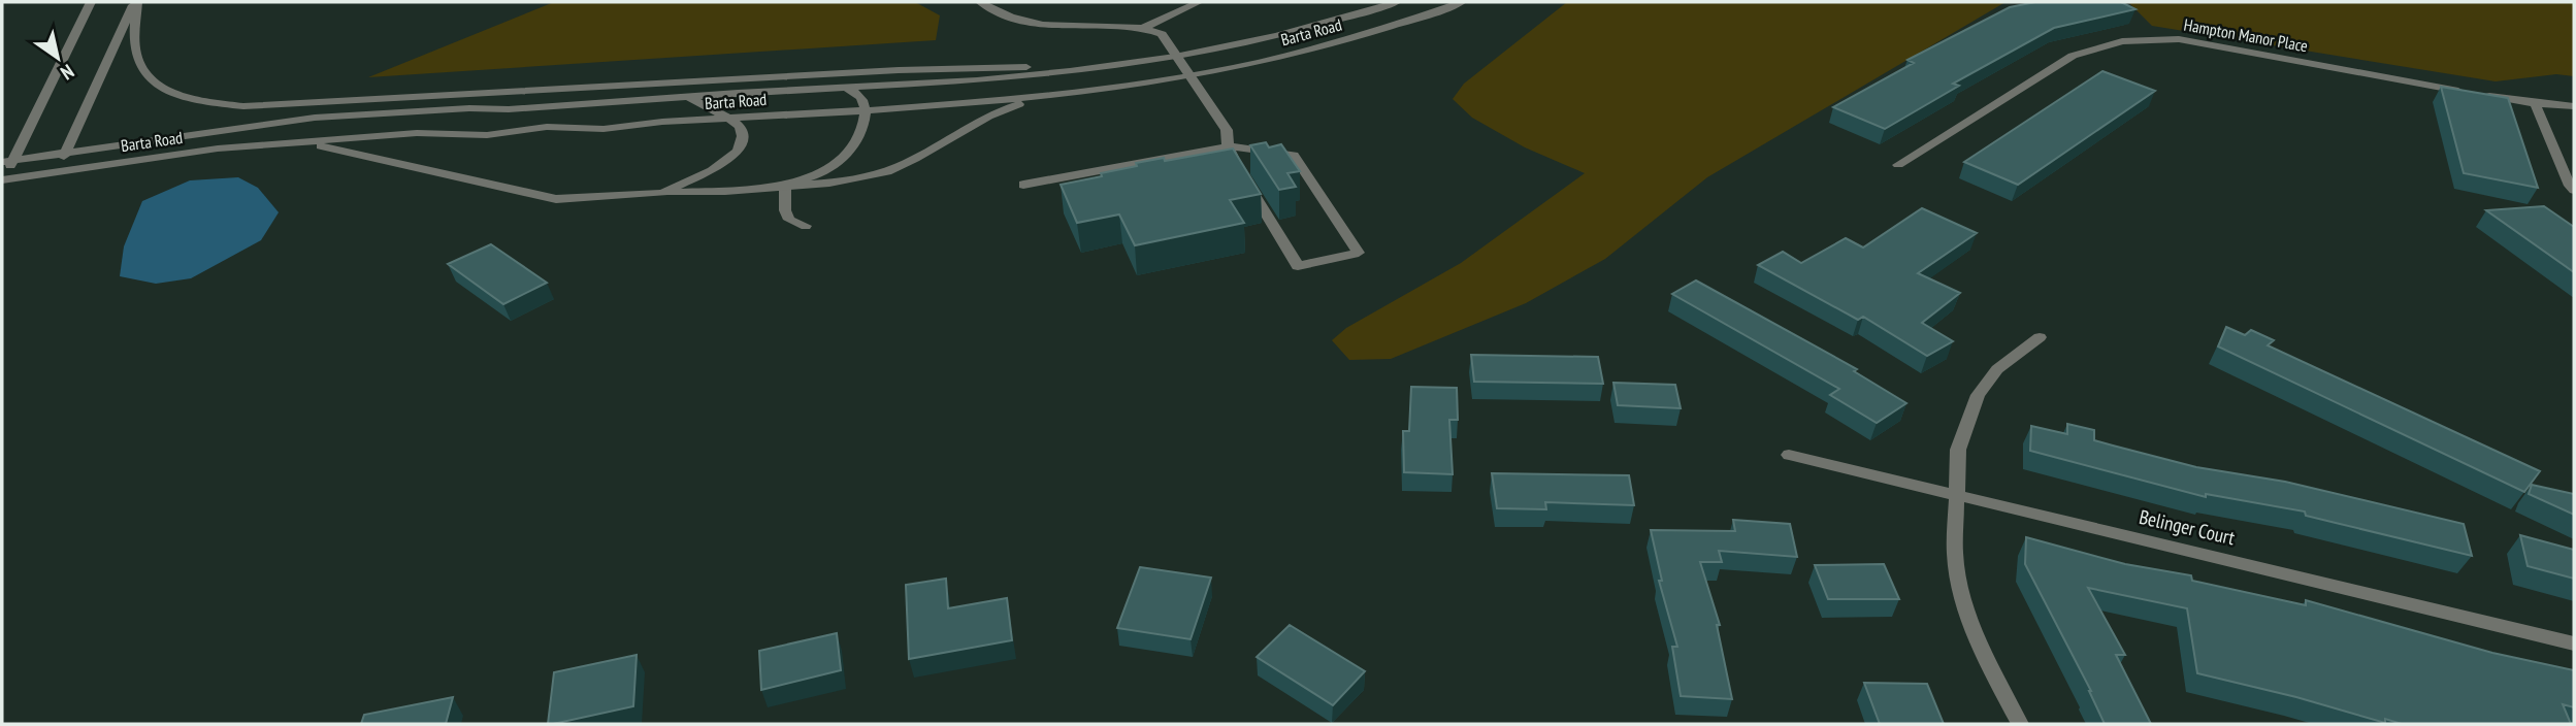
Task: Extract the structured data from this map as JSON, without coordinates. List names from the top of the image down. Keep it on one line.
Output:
{"streets":{"street":["Barta Road","Hampton Manor Place","Belinger Court"]},"north":"bottom right"}
